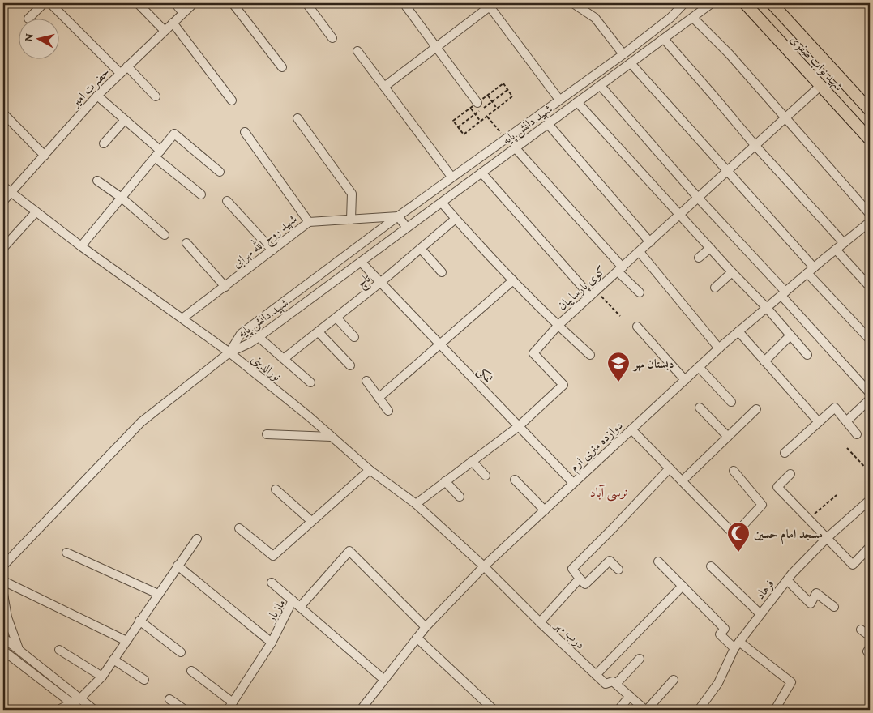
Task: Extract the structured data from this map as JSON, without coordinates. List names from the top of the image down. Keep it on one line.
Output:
{"streets":{"main road":["شهید نواب صفوی"],"street":["حضرت امیر","شهید دانش پایه","شهید روح الله مهرابی","تاچ","کوی پارساییان","نورالدینی","نمکی","دوازده متری ارم","فرهاد","مازیار","درب مهر"]},"crossings":[["شهید نواب صفوی","کوی پارساییان"],["حضرت امیر","نورالدینی"],["شهید دانش پایه","شهید روح الله مهرابی"],["شهید دانش پایه","نورالدینی"],["شهید دانش پایه","نمکی"],["شهید روح الله مهرابی","نورالدینی"],["تاچ","نمکی"],["کوی پارساییان","نورالدینی"],["کوی پارساییان","نمکی"],["نورالدینی","دوازده متری ارم"],["نورالدینی","درب مهر"],["نمکی","دوازده متری ارم"],["دوازده متری ارم","مازیار"],["دوازده متری ارم","درب مهر"]],"districts":["نرسی آباد"],"places":{"school or university":["دبستان مهر"],"mosque":["مسجد امام حسین"]},"north":"left"}
